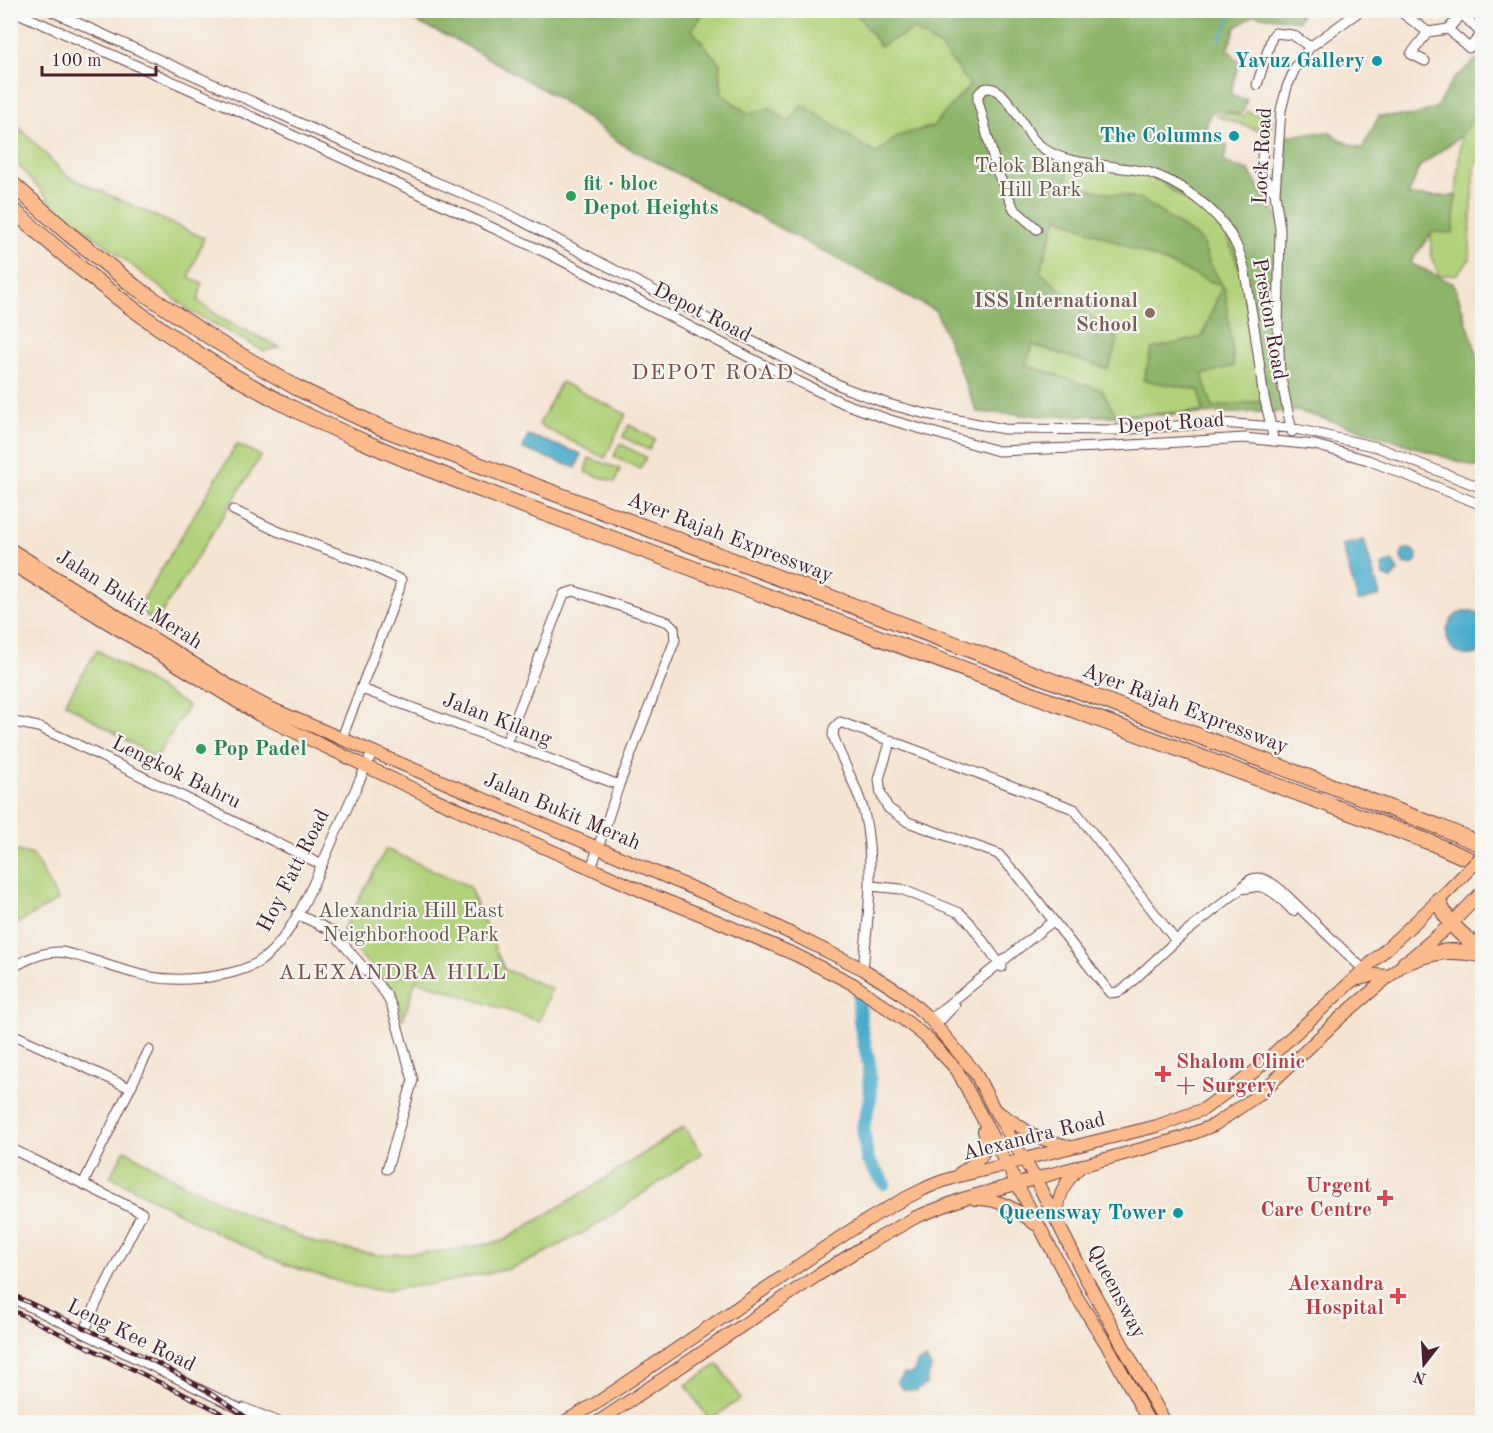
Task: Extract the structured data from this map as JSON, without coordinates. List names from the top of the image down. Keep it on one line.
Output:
{"streets":{"highway":["Ayer Rajah Expressway"],"main road":["Jalan Bukit Merah","Alexandra Road","Queensway"],"street":["Lock Road","Depot Road","Preston Road","Jalan Kilang","Lengkok Bahru","Hoy Fatt Road","Leng Kee Road"]},"crossings":[["Lock Road","Depot Road"],["Depot Road","Preston Road"],["Jalan Bukit Merah","Hoy Fatt Road"],["Jalan Bukit Merah","Alexandra Road"],["Jalan Bukit Merah","Queensway"],["Lengkok Bahru","Hoy Fatt Road"],["Alexandra Road","Queensway"]],"districts":["DEPOT ROAD","ALEXANDRA HILL"],"parks":["Telok Blangah Hill Park","Alexandria Hill East Neighborhood Park"],"places":{"other":["Yavuz Gallery","The Columns","fit · bloc Depot Heights","ISS International School","Pop Padel","Queensway Tower"],"health":["Shalom Clinic + Surgery","Urgent Care Centre","Alexandra Hospital"]},"scale_bar":"100 m","north":"bottom"}
